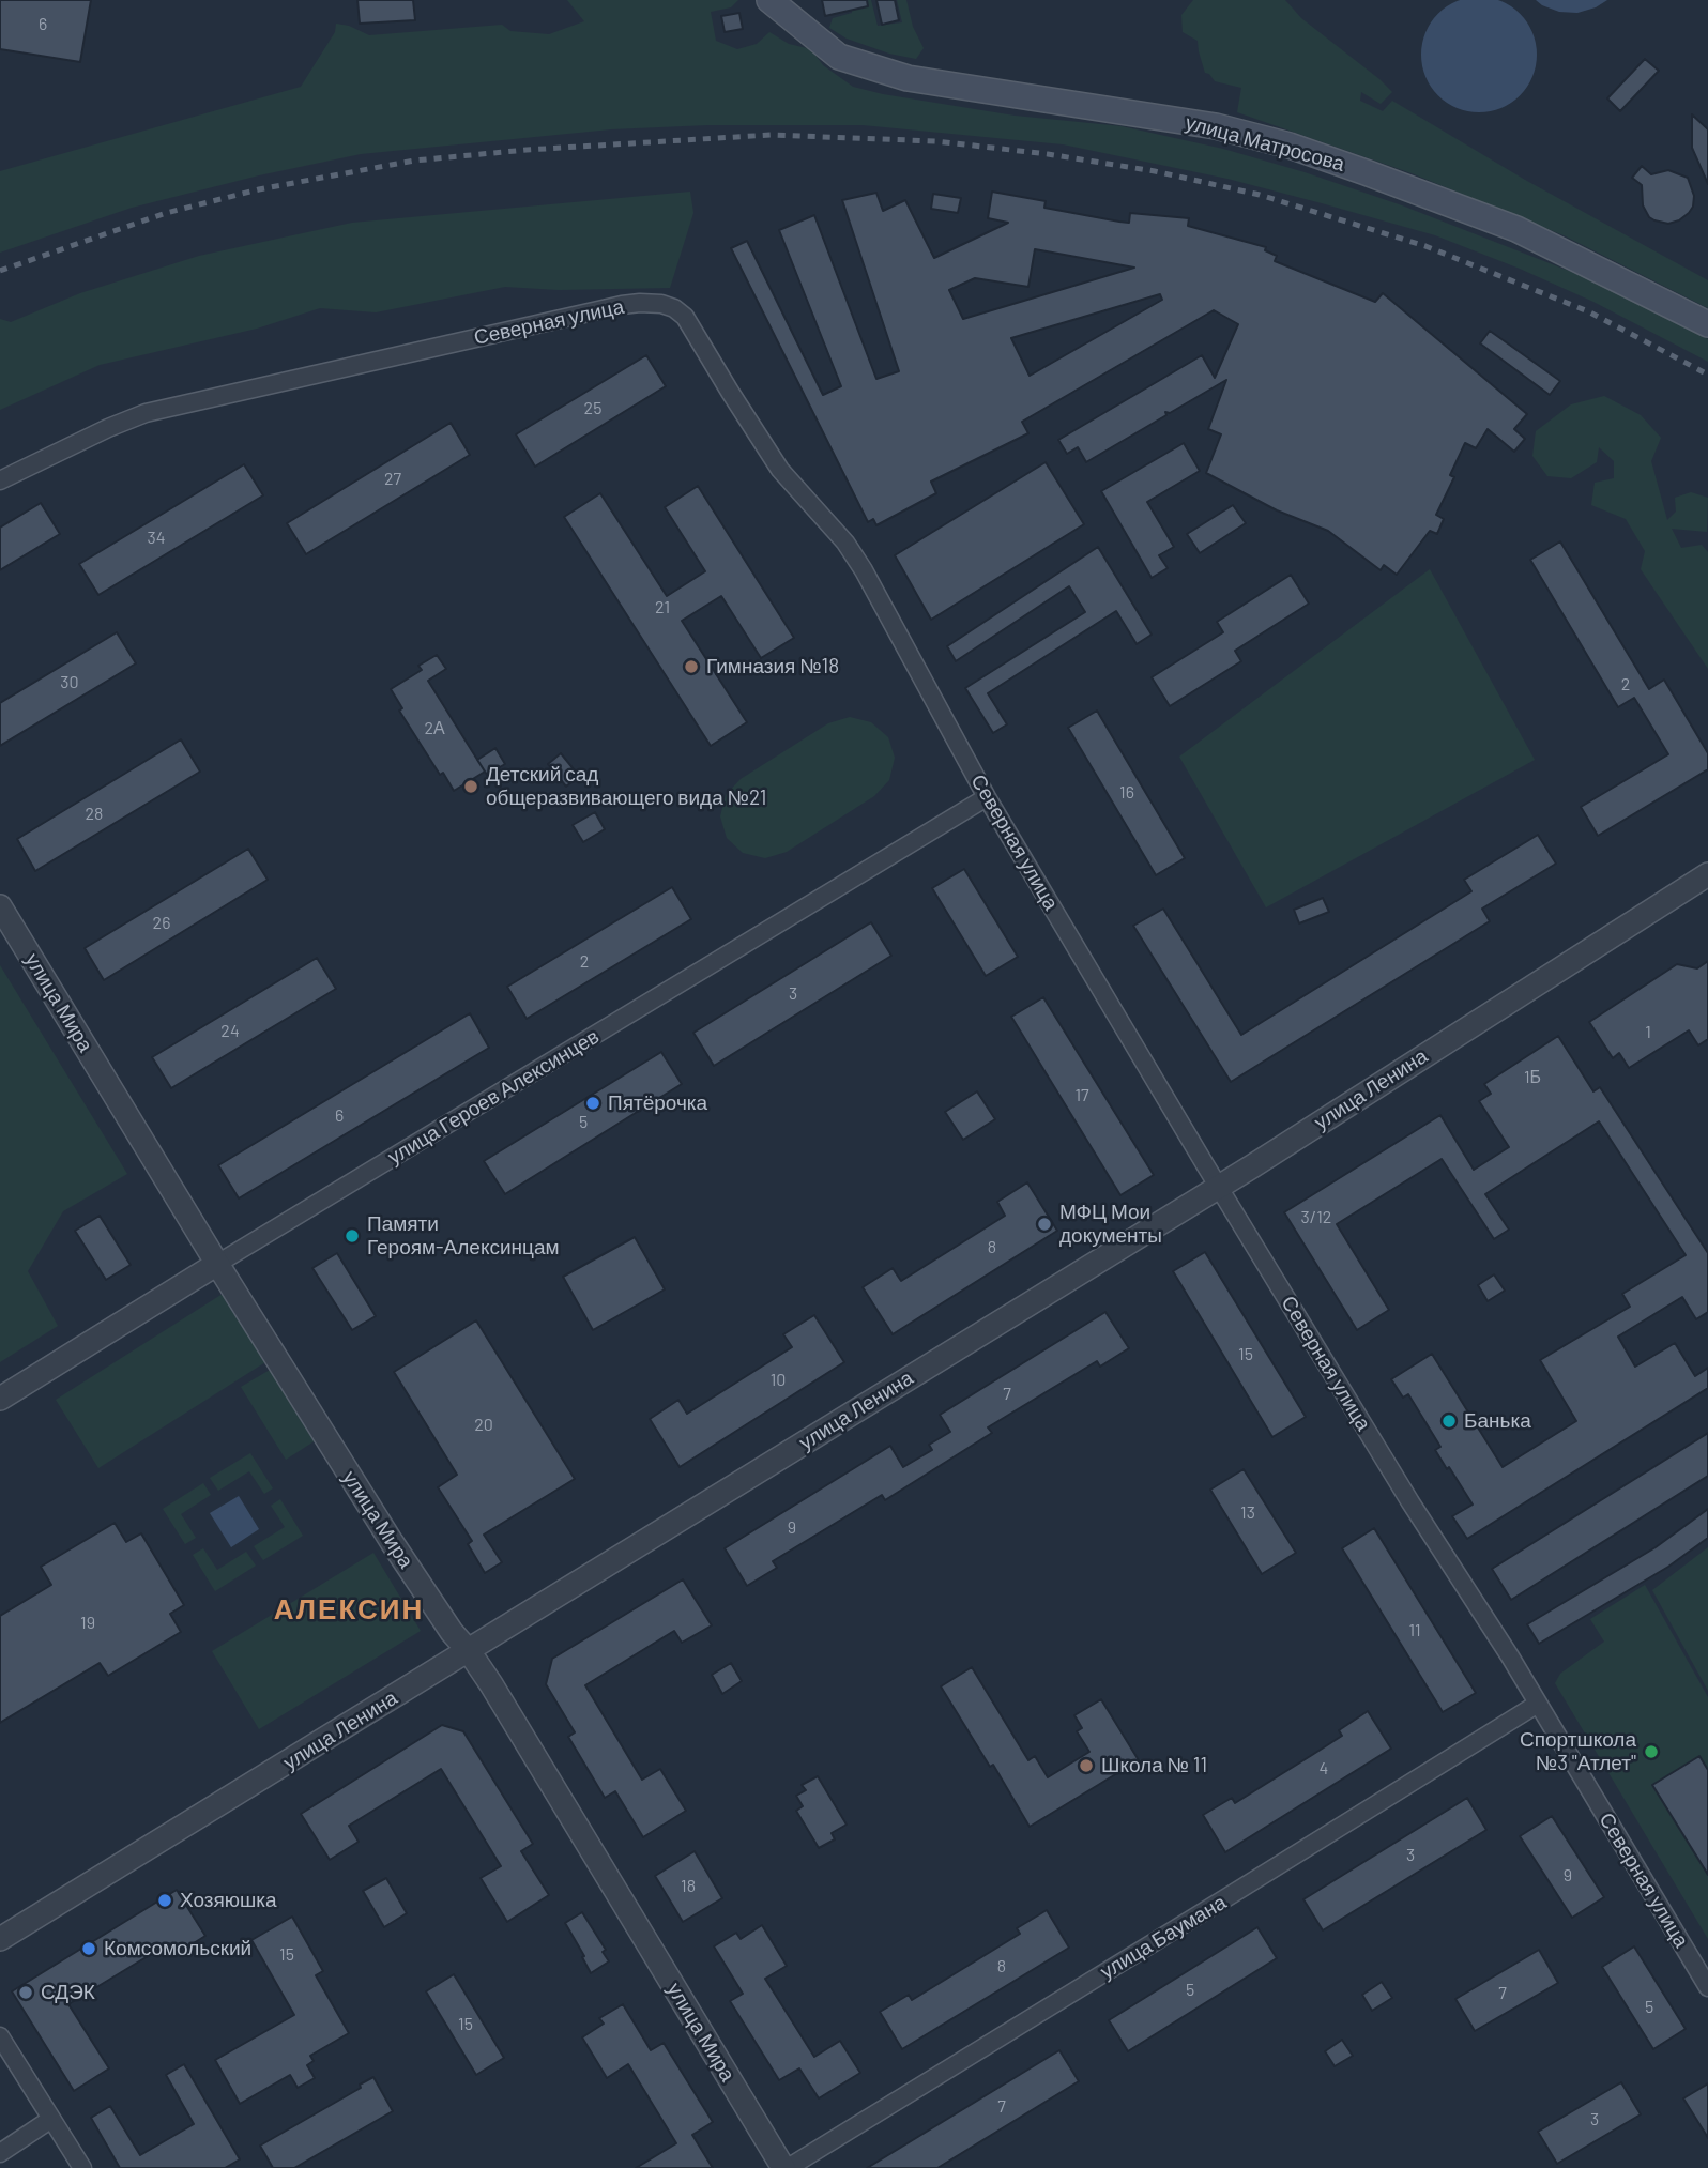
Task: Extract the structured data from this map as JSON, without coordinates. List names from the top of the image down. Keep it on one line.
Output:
{"streets":{"main road":["улица Матросова"],"street":["Северная улица","улица Мира","улица Ленина","улица Героев Алексинцев","улица Баумана"]},"crossings":[["Северная улица","улица Ленина"],["Северная улица","улица Героев Алексинцев"],["Северная улица","улица Баумана"],["улица Мира","улица Ленина"],["улица Мира","улица Героев Алексинцев"],["улица Мира","улица Баумана"]],"districts":["АЛЕКСИН"],"places":["Гимназия №18","Детский сад общеразвивающего вида №21","Пятёрочка","МФЦ Мои документы","Памяти Героям-Алексинцам","Банька","Спортшкола №3 \"Атлет\"","Школа № 11","Хозяюшка","Комсомольский","СДЭК"],"house_numbers":["6","25","27","34","21","30","2","2А","16","28","26","2","3","24","1","1Б","17","6","5","3/12","8","15","10","7","20","13","9","19","11","4","3","9","18","15","8","5","7","5","15","7","3"]}
